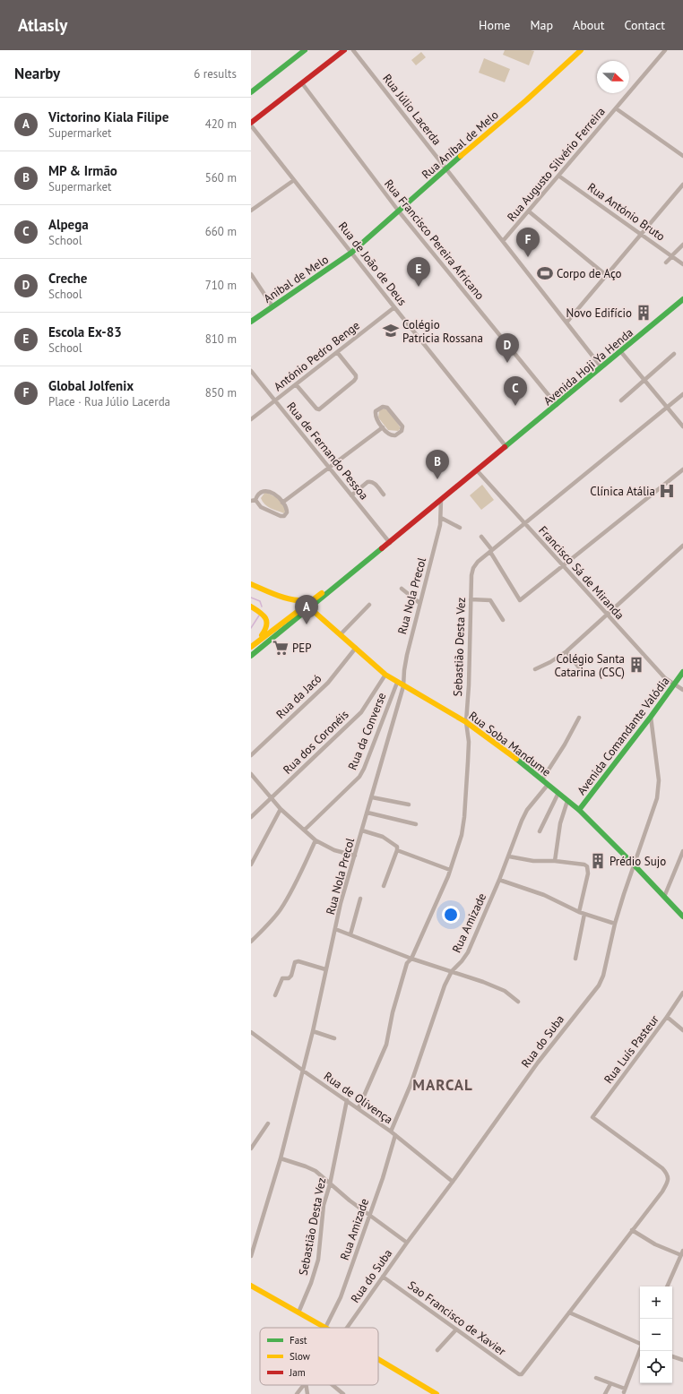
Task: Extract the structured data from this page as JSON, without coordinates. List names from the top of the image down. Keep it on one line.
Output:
{"streets":{"street":["Rua Júlio Lacerda","Rua Aníbal de Melo","Rua Augusto Silvério Ferreira","Rua António Bruto","Rua Francisco Pereira Africano","Rua de João de Deus","Anibal de Melo","António Pedro Benge","Avenida Hoji Ya Henda","Rua de Fernando Pessoa","Francisco Sá de Miranda","Rua Nola Precol","Sebastião Desta Vez","Rua da Jacó","Rua da Converse","Avenida Comandante Valódia","Rua dos Coronéis","Rua Soba Mandume","Rua Amizade","Rua do Suba","Rua Luís Pasteur","Rua de Olivença","Sao Francisco de Xavier"]},"crossings":[["Rua Júlio Lacerda","Rua Aníbal de Melo"],["Rua Júlio Lacerda","Rua Augusto Silvério Ferreira"],["Rua Júlio Lacerda","Avenida Hoji Ya Henda"],["Rua Aníbal de Melo","Rua Francisco Pereira Africano"],["Rua Aníbal de Melo","Rua de João de Deus"],["Rua Aníbal de Melo","Anibal de Melo"],["Rua Augusto Silvério Ferreira","Rua António Bruto"],["Rua Francisco Pereira Africano","Avenida Hoji Ya Henda"],["Rua de João de Deus","Anibal de Melo"],["Rua de João de Deus","António Pedro Benge"],["Rua de João de Deus","Avenida Hoji Ya Henda"],["António Pedro Benge","Rua de Fernando Pessoa"],["Avenida Hoji Ya Henda","Rua de Fernando Pessoa"],["Avenida Hoji Ya Henda","Francisco Sá de Miranda"],["Avenida Hoji Ya Henda","Rua Nola Precol"],["Avenida Hoji Ya Henda","Rua Soba Mandume"],["Francisco Sá de Miranda","Sebastião Desta Vez"],["Francisco Sá de Miranda","Avenida Comandante Valódia"],["Rua Nola Precol","Rua Soba Mandume"],["Rua Nola Precol","Rua de Olivença"],["Sebastião Desta Vez","Rua Soba Mandume"],["Sebastião Desta Vez","Rua de Olivença"],["Rua da Jacó","Rua Soba Mandume"],["Rua da Converse","Rua Soba Mandume"],["Avenida Comandante Valódia","Rua Soba Mandume"],["Avenida Comandante Valódia","Rua do Suba"],["Rua dos Coronéis","Rua Soba Mandume"],["Rua Soba Mandume","Rua Amizade"],["Rua Soba Mandume","Rua do Suba"],["Rua Amizade","Rua de Olivença"],["Rua do Suba","Rua de Olivença"],["Rua do Suba","Sao Francisco de Xavier"]],"districts":["MARCAL"],"places":{"sports":["Corpo de Aço"],"building":["Novo Edifício","Colégio Santa Catarina (CSC)","Prédio Sujo"],"school or university":["Colégio Patricia Rossana"],"hospital":["Clínica Atália"],"supermarket":["PEP"]},"legend":["Fast","Slow","Jam"],"north":"right","page":{"header":"Atlasly","nav":["Home","Map","About","Contact"],"heading":["Nearby","6 results"],"list":[{"mark":"A","name":"Victorino Kiala Filipe","note":"Supermarket","value":"420 m"},{"mark":"B","name":"MP & Irmão","note":"Supermarket","value":"560 m"},{"mark":"C","name":"Alpega","note":"School","value":"660 m"},{"mark":"D","name":"Creche","note":"School","value":"710 m"},{"mark":"E","name":"Escola Ex-83","note":"School","value":"810 m"},{"mark":"F","name":"Global Jolfenix","note":"Place · Rua Júlio Lacerda","value":"850 m"}],"pins":["F","E","D","C","B","A"],"map_buttons":["+","−"]}}
